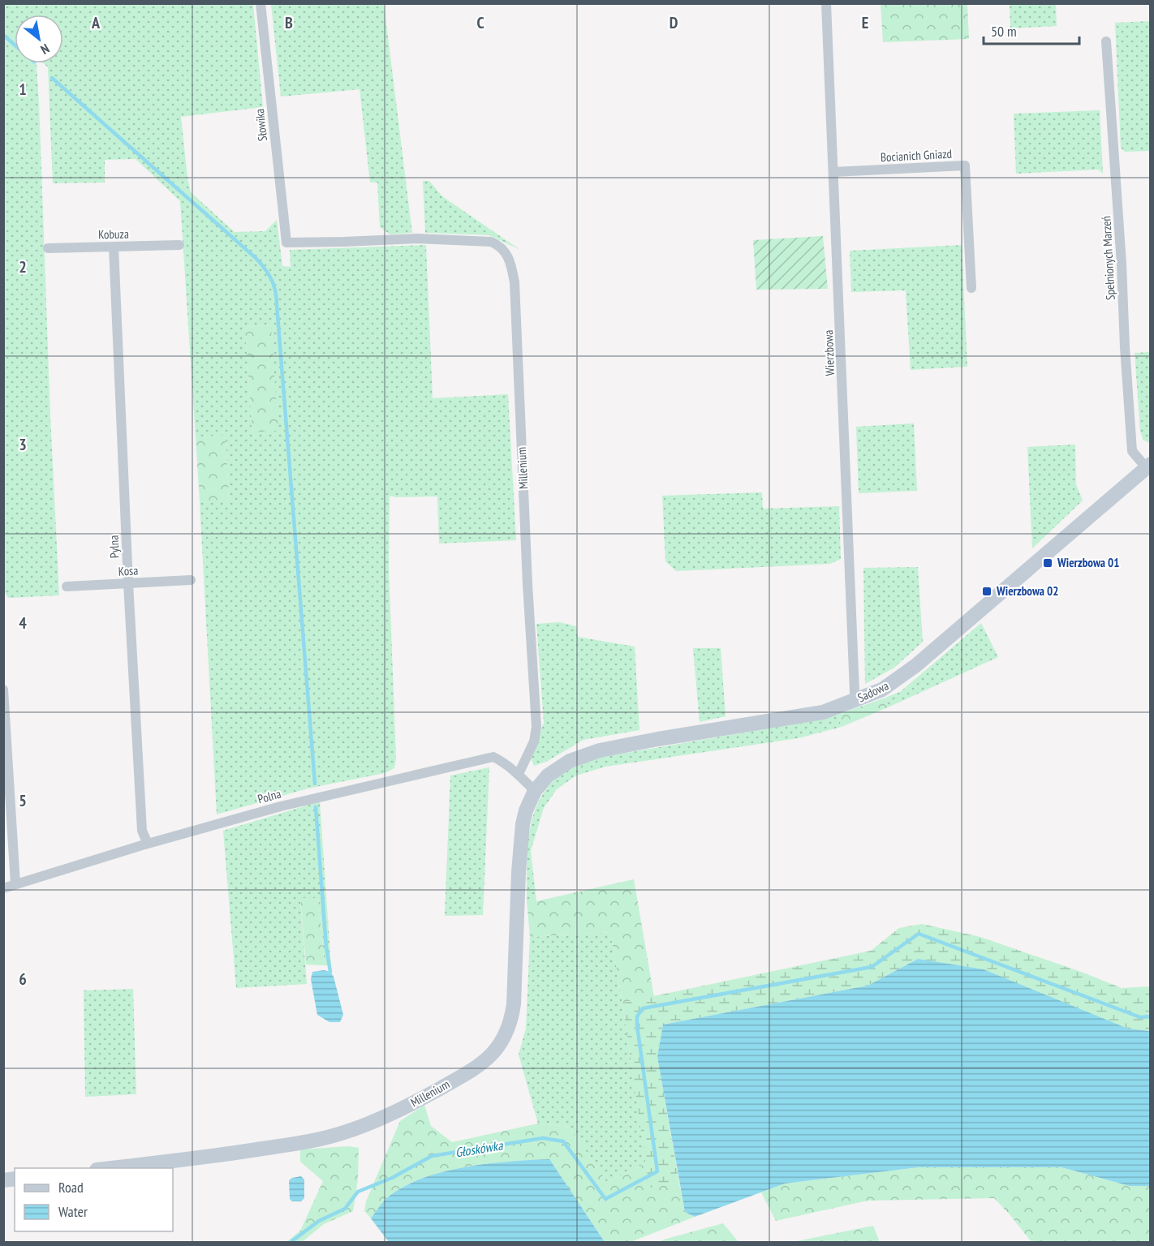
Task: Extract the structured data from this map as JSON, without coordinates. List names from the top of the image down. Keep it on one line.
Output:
{"streets":{"street":["Słowika","Bocianich Gniazd","Kobuza","Spełnionych Marzeń","Wierzbowa","Millenium","Pylna","Kosa","Sadowa","Polna"]},"crossings":[["Słowika","Millenium"],["Bocianich Gniazd","Wierzbowa"],["Kobuza","Pylna"],["Spełnionych Marzeń","Sadowa"],["Wierzbowa","Sadowa"],["Millenium","Sadowa"],["Millenium","Polna"],["Pylna","Kosa"],["Pylna","Polna"],["Sadowa","Polna"]],"water":["Głoskówka"],"places":{"transit":["Wierzbowa 01","Wierzbowa 02"]},"legend":["Road","Water"],"scale_bar":"50 m","north":"bottom right","grid":{"columns":["A","B","C","D","E"],"rows":["1","2","3","4","5","6"]}}
